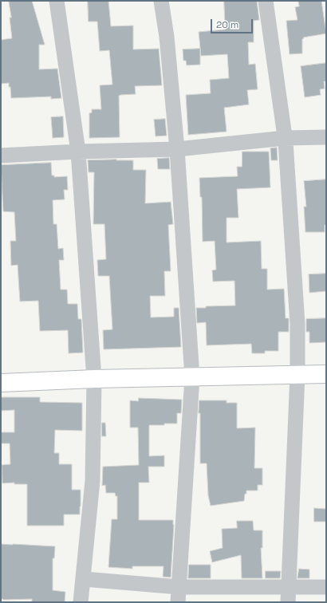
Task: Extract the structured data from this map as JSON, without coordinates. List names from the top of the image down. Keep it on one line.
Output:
{"scale_bar":"20 m"}
